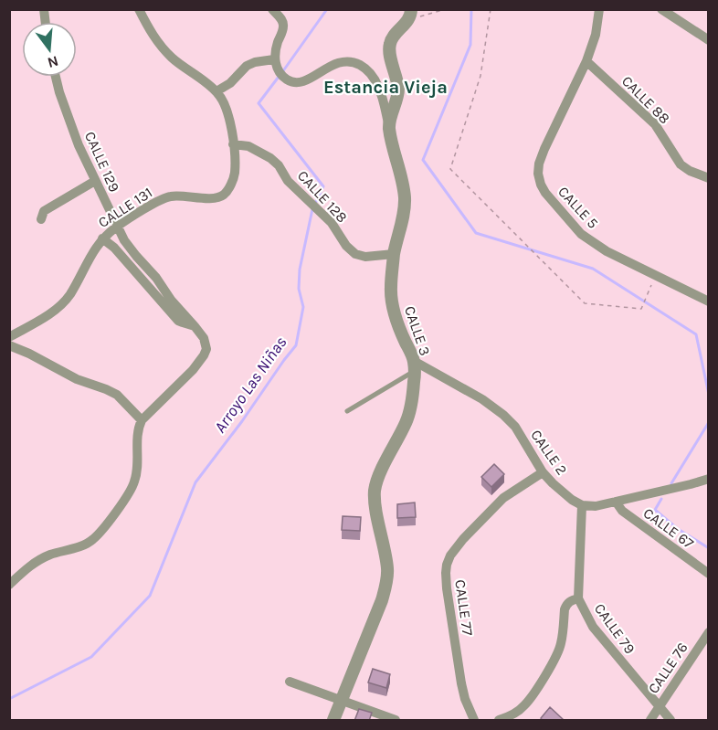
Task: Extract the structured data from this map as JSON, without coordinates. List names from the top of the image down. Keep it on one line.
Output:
{"streets":{"street":["CALLE 88","CALLE 129","CALLE 128","CALLE 131","CALLE 5","CALLE 3","CALLE 2","CALLE 67","CALLE 77","CALLE 79","CALLE 76"]},"crossings":[["CALLE 88","CALLE 5"],["CALLE 129","CALLE 131"],["CALLE 128","CALLE 131"],["CALLE 128","CALLE 3"],["CALLE 3","CALLE 2"],["CALLE 2","CALLE 77"],["CALLE 2","CALLE 79"],["CALLE 79","CALLE 76"]],"districts":["Estancia Vieja"],"water":["Arroyo Las Niñas"],"north":"bottom"}
